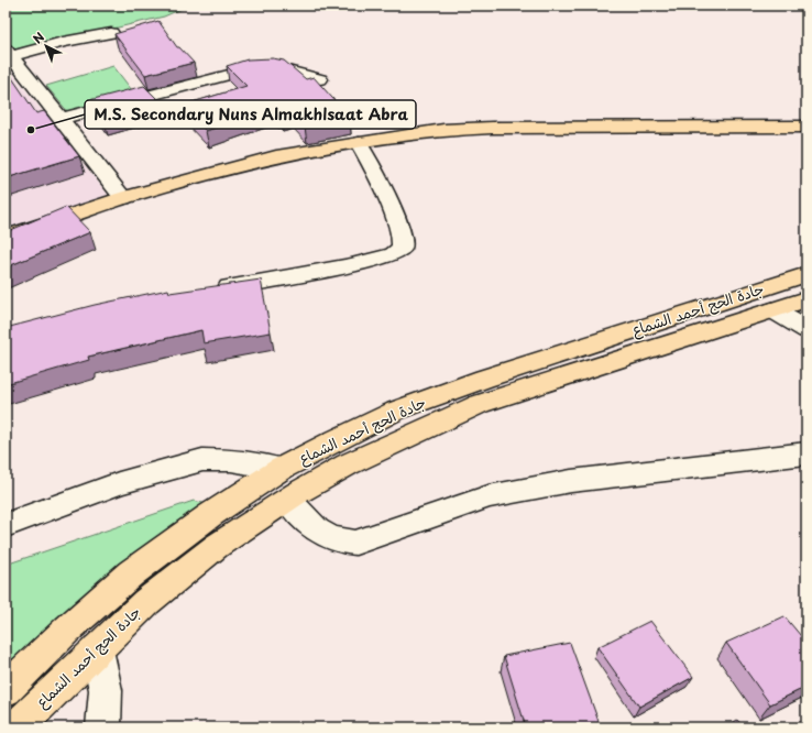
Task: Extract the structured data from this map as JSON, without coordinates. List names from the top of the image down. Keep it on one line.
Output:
{"streets":{"main road":["جادة الحج أحمد الشماع"]},"places":["M.S. Secondary Nuns Almakhlsaat Abra"],"north":"top left"}
